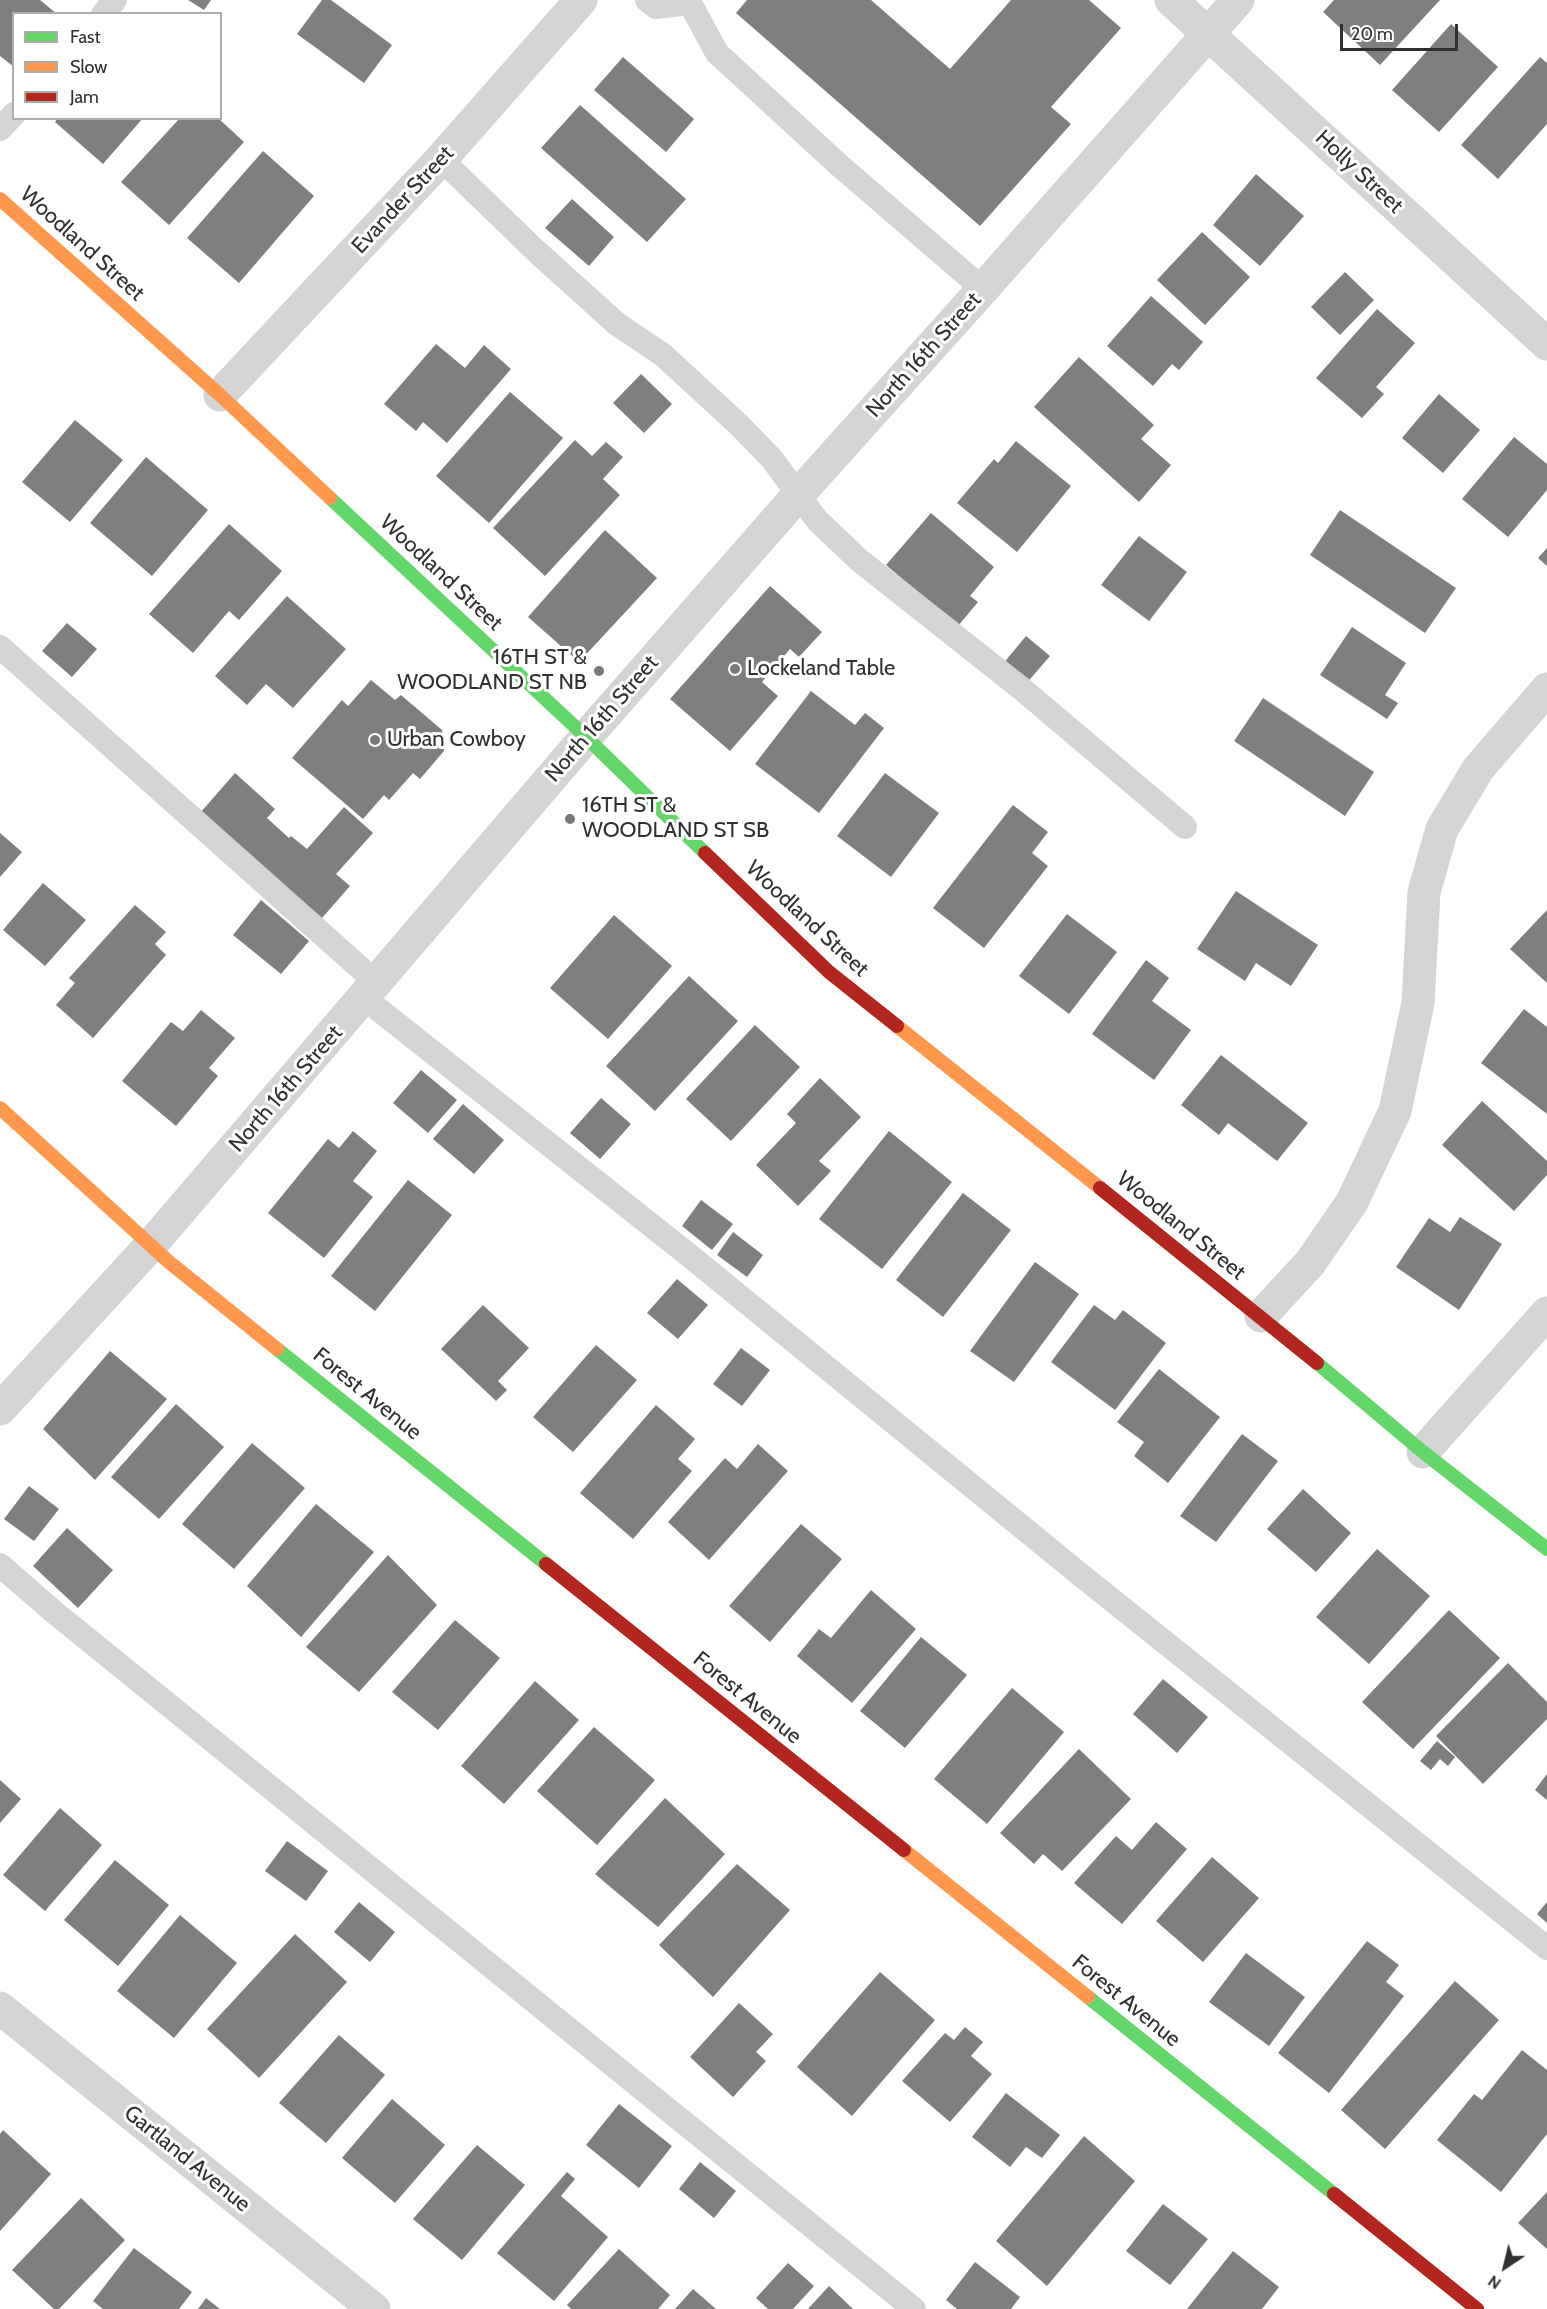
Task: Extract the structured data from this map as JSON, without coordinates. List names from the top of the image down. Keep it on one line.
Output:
{"streets":{"street":["Holly Street","Evander Street","Woodland Street","North 16th Street","Forest Avenue","Gartland Avenue"]},"crossings":[["Holly Street","North 16th Street"],["Evander Street","Woodland Street"],["Woodland Street","North 16th Street"],["North 16th Street","Forest Avenue"]],"places":["Lockeland Table","16TH ST & WOODLAND ST NB","Urban Cowboy","16TH ST & WOODLAND ST SB"],"legend":["Fast","Slow","Jam"],"scale_bar":"20 m","north":"bottom left"}
